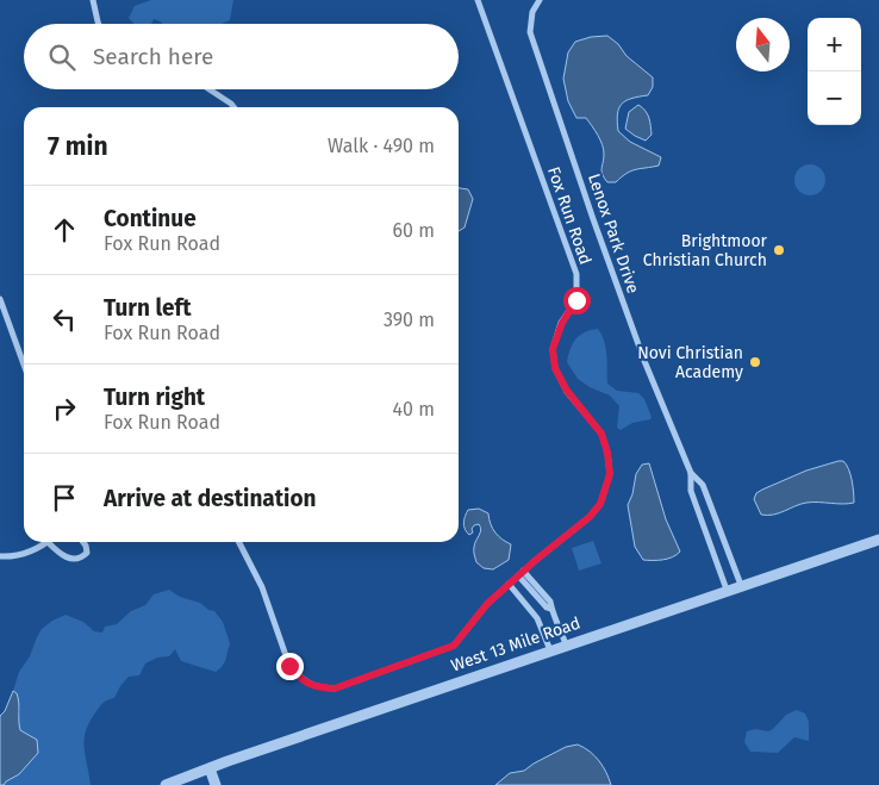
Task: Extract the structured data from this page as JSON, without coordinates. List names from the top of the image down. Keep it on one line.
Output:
{"streets":{"street":["Fox Run Road","Lenox Park Drive","West 13 Mile Road"]},"crossings":[["Lenox Park Drive","West 13 Mile Road"]],"places":["Brightmoor Christian Church","Novi Christian Academy"],"north":"top","page":{"map_buttons":["+","−"],"search":"Search here","heading":["7 min","Walk · 490 m"],"list":[["Continue","Fox Run Road","60 m"],["Turn left","Fox Run Road","390 m"],["Turn right","Fox Run Road","40 m"],"Arrive at destination"]}}
